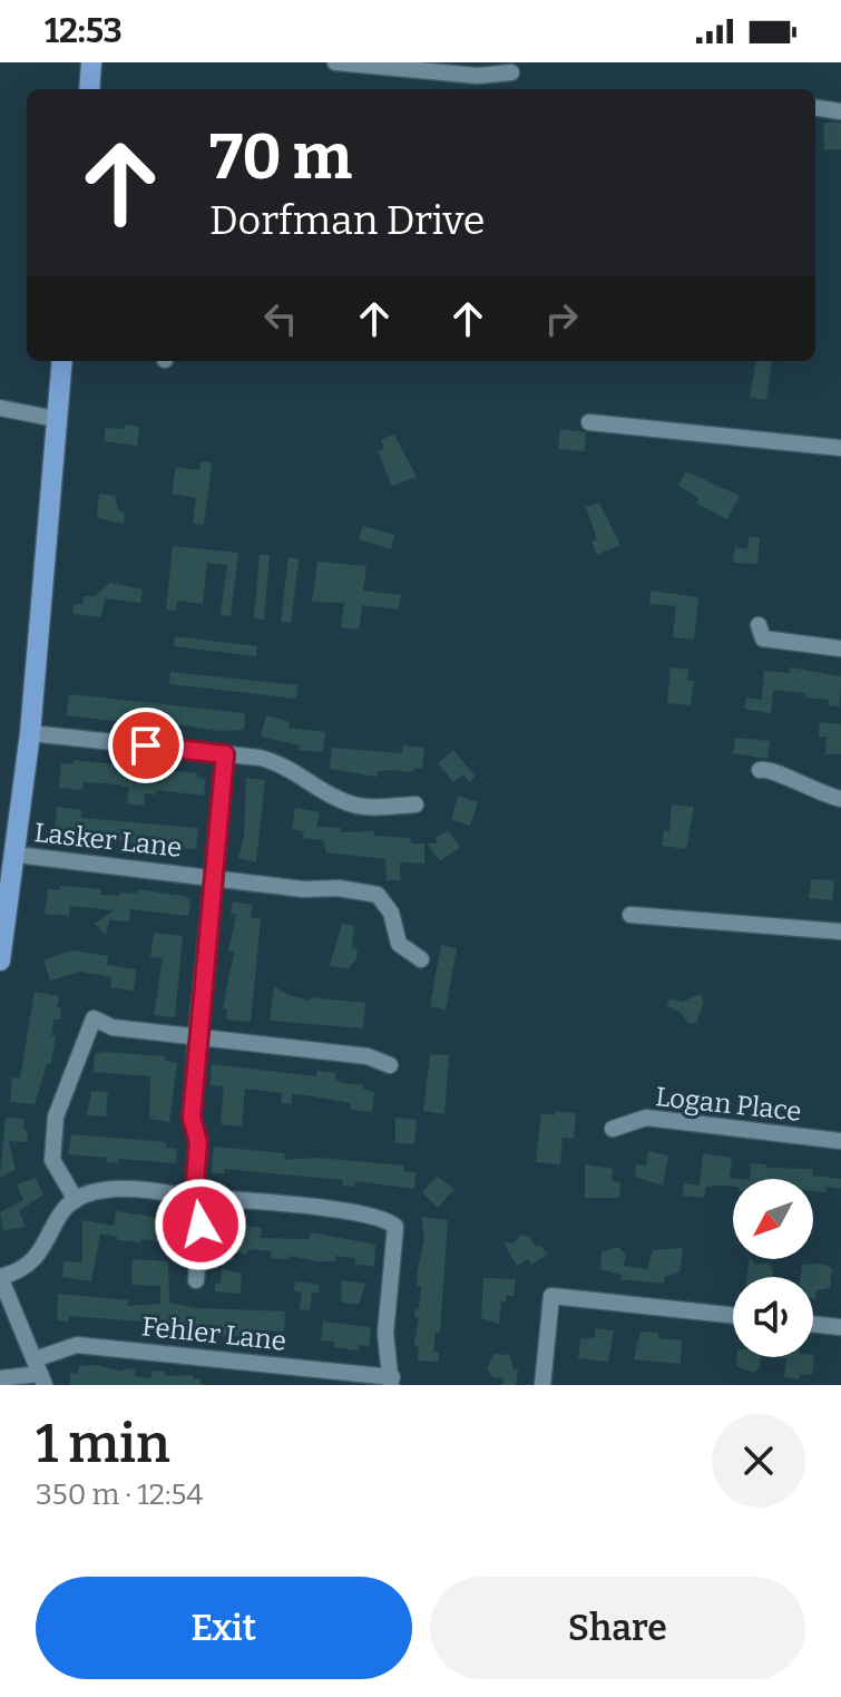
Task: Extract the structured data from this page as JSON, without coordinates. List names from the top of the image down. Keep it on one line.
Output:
{"streets":{"street":["Lasker Lane","Logan Place","Fehler Lane"]},"north":"bottom left","page":{"status":"12:53","turn":["70 m","Dorfman Drive"],"heading":["1 min","350 m · 12:54"],"buttons":["Exit","Share"]}}
